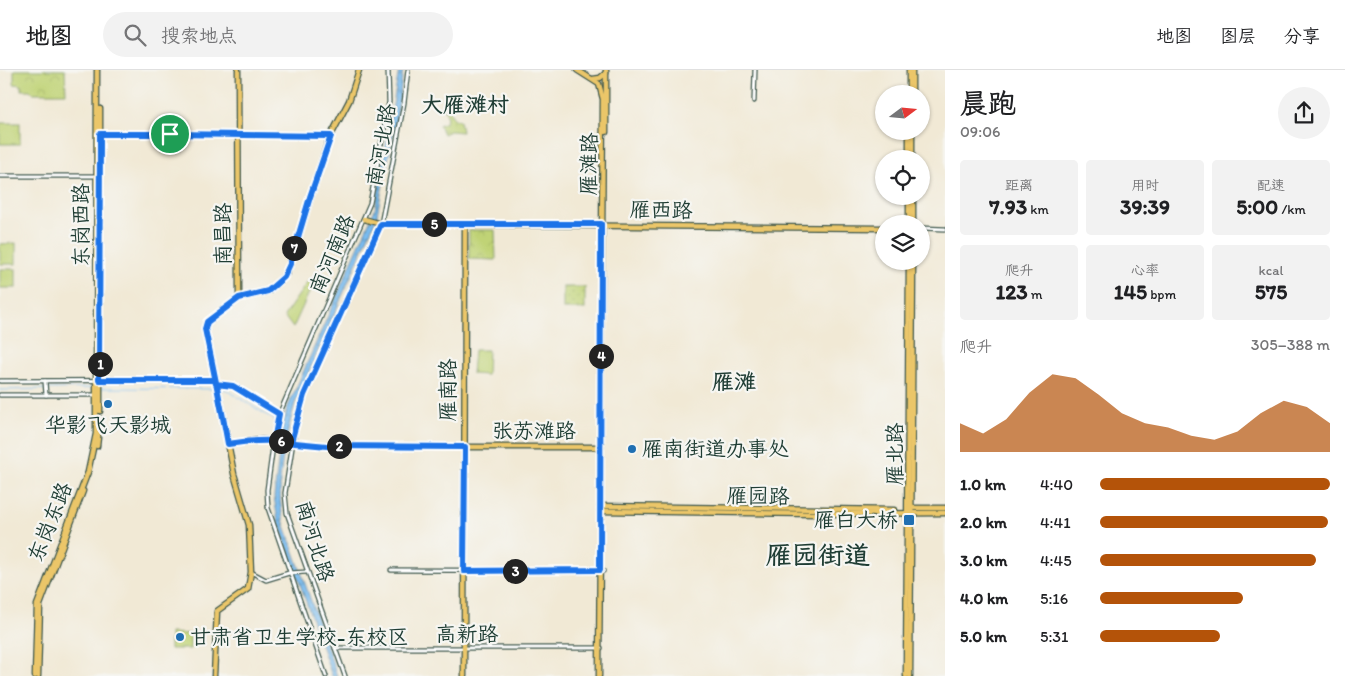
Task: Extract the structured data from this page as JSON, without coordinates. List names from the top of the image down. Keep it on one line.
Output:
{"streets":{"main road":["雁滩路","雁西路","东岗西路","南昌路","雁南路","张苏滩路","雁北路","雁园路","东岗东路"],"street":["南河北路","南河南路","高新路"]},"crossings":[["南河北路","雁西路"],["南河北路","张苏滩路"],["南河北路","高新路"],["雁滩路","雁西路"],["雁滩路","张苏滩路"],["雁滩路","雁园路"],["雁滩路","高新路"],["雁西路","雁南路"],["东岗西路","东岗东路"],["南河南路","张苏滩路"],["雁南路","张苏滩路"],["雁南路","高新路"],["雁北路","雁园路"]],"districts":["大雁滩村","雁滩","雁园街道"],"places":{"other":["华影飞天影城","雁南街道办事处","甘肃省卫生学校-东校区"],"transit":["雁白大桥"]},"north":"right","page":{"header":"地图","search":"搜索地点","nav":["地图","图层","分享"],"heading":["晨跑","09:06"],"stats":[["距离","7.93 km"],["用时","39:39"],["配速","5:00 /km"],["爬升","123 m"],["心率","145 bpm"],["kcal","575"]],"pins":["5","7","4","1","6","2","3"],"chart":["爬升","305–388 m"],"list":[{"name":"1.0 km","note":"4:40"},{"name":"2.0 km","note":"4:41"},{"name":"3.0 km","note":"4:45"},{"name":"4.0 km","note":"5:16"},{"name":"5.0 km","note":"5:31"}]}}
